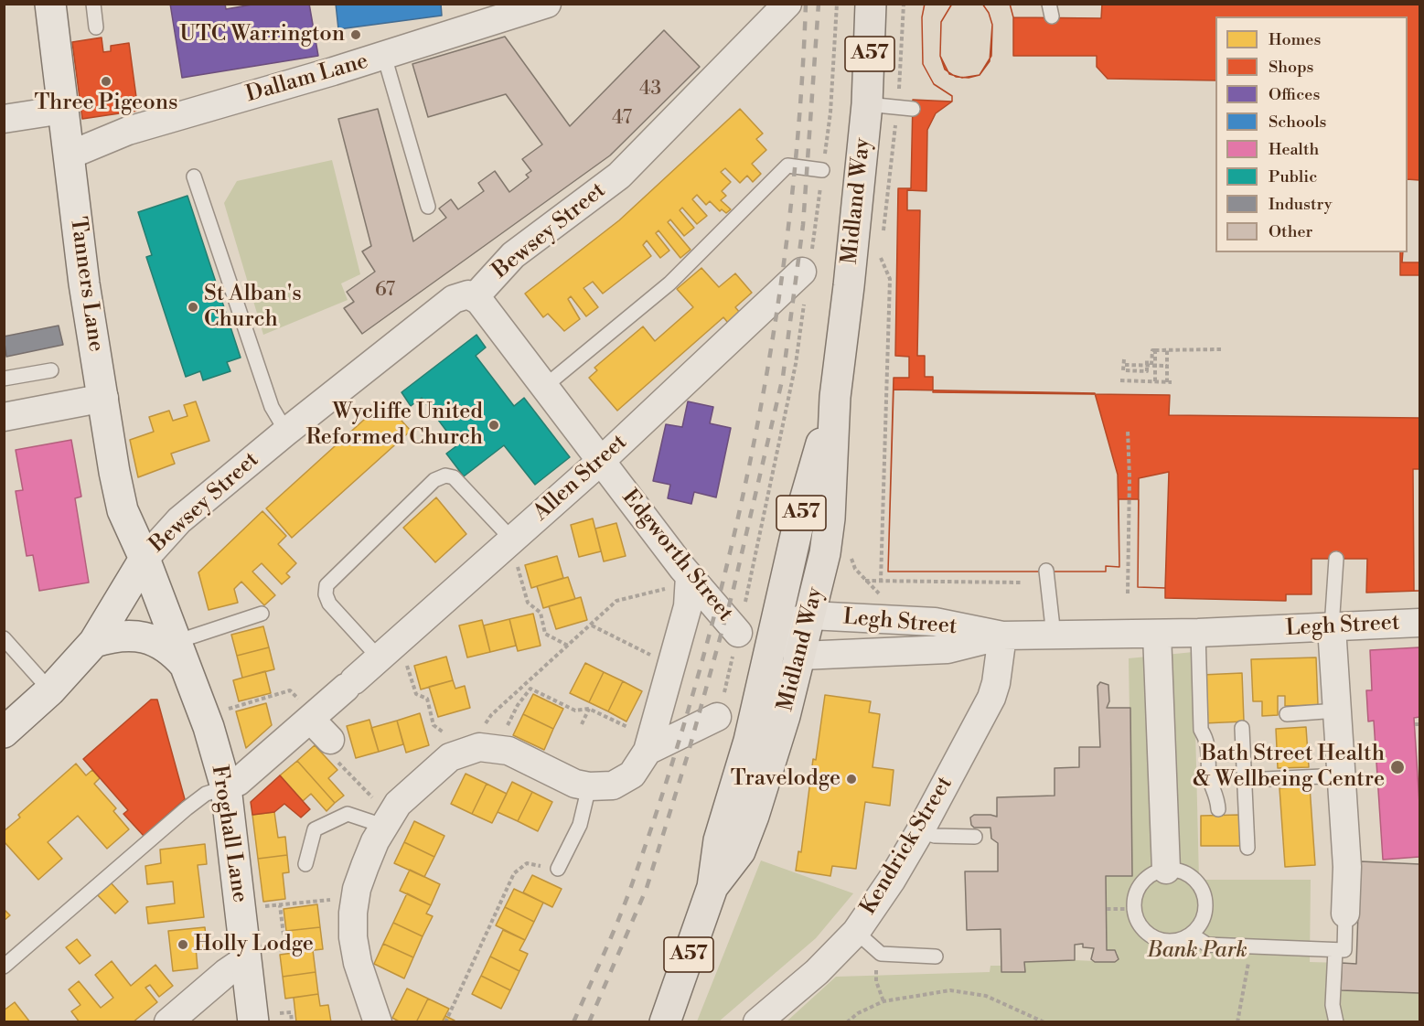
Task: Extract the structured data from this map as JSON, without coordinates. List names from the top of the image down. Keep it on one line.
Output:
{"streets":{"highway":["A57","Midland Way"],"street":["Dallam Lane","Bewsey Street","Tanners Lane","Allen Street","Edgworth Street","Legh Street","Froghall Lane","Kendrick Street"]},"crossings":[["Dallam Lane","Tanners Lane"],["Midland Way","Legh Street"],["Bewsey Street","Tanners Lane"],["Bewsey Street","Edgworth Street"],["Bewsey Street","Froghall Lane"],["Tanners Lane","Froghall Lane"],["Allen Street","Edgworth Street"],["Allen Street","Froghall Lane"],["Legh Street","Kendrick Street"]],"parks":["Bank Park"],"places":["UTC Warrington","Three Pigeons","St Alban's Church","Wycliffe United Reformed Church","Bath Street Health & Wellbeing Centre","Travelodge","Holly Lodge"],"house_numbers":["43","47","67"],"legend":["Homes","Shops","Offices","Schools","Health","Public","Industry","Other"]}
